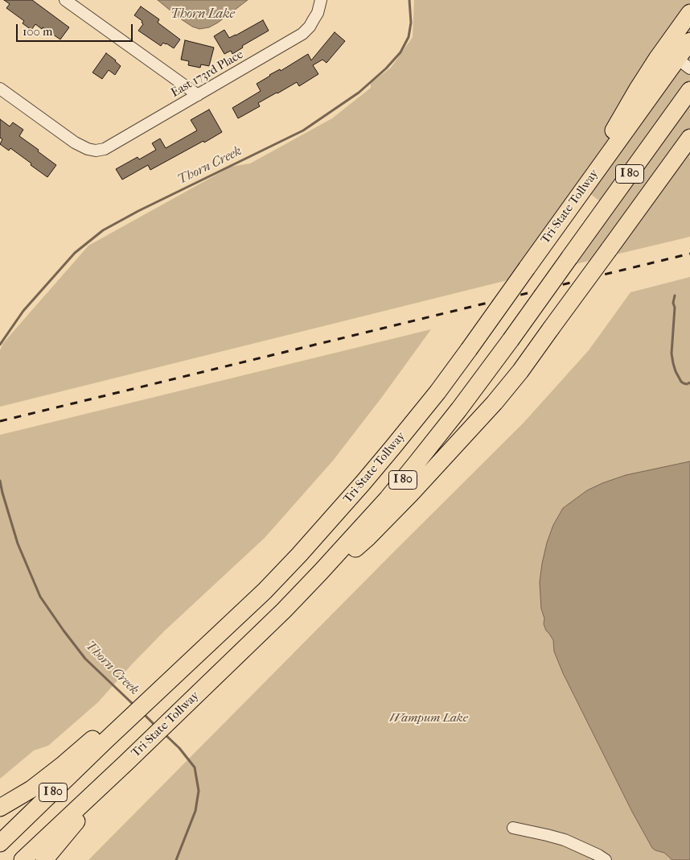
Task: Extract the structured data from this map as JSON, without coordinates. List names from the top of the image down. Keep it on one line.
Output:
{"streets":{"highway":["I 80","Tri-State Tollway"],"street":["East 173rd Place"]},"crossings":[["I 80","Tri-State Tollway"]],"water":["Thorn Lake","Thorn Creek"],"parks":["Wampum Lake"],"scale_bar":"100 m"}
